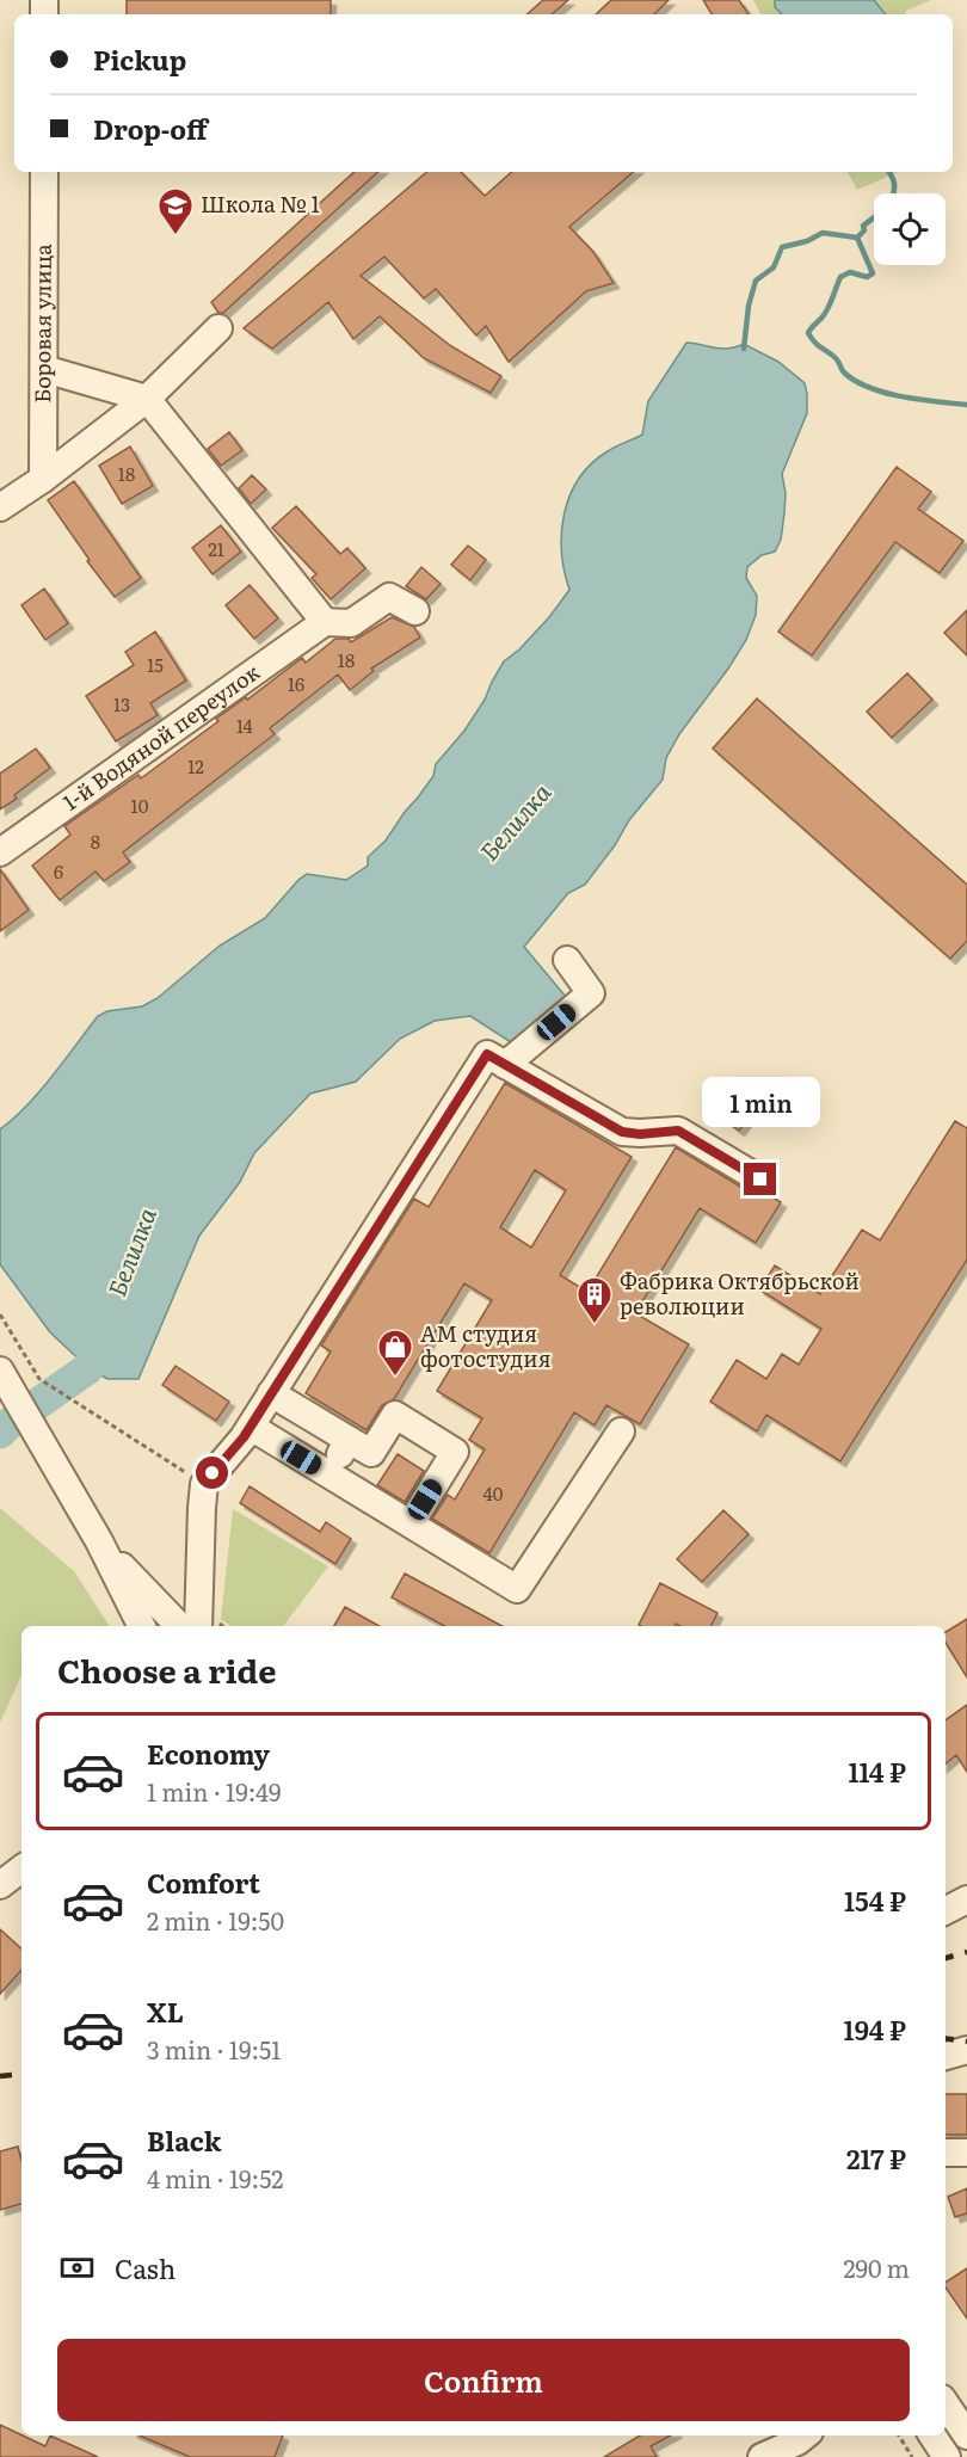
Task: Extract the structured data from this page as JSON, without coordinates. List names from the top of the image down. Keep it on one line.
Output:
{"streets":{"street":["Боровая улица","1-й Водяной переулок"]},"water":["Белилка"],"places":{"school or university":["Школа № 1"],"building":["Фабрика Октябрьской революции"],"shop":["АМ студия фотостудия"]},"house_numbers":["18","21","18","15","16","13","14","12","10","8","6","40"],"page":{"banner":["Pickup","Drop-off"],"bubble":"1 min","heading":"Choose a ride","list":[{"name":"Economy","note":"1 min · 19:49","value":"114 ₽"},{"name":"Comfort","note":"2 min · 19:50","value":"154 ₽"},{"name":"XL","note":"3 min · 19:51","value":"194 ₽"},{"name":"Black","note":"4 min · 19:52","value":"217 ₽"}],"pay":["Cash","290 m"],"buttons":"Confirm"}}
